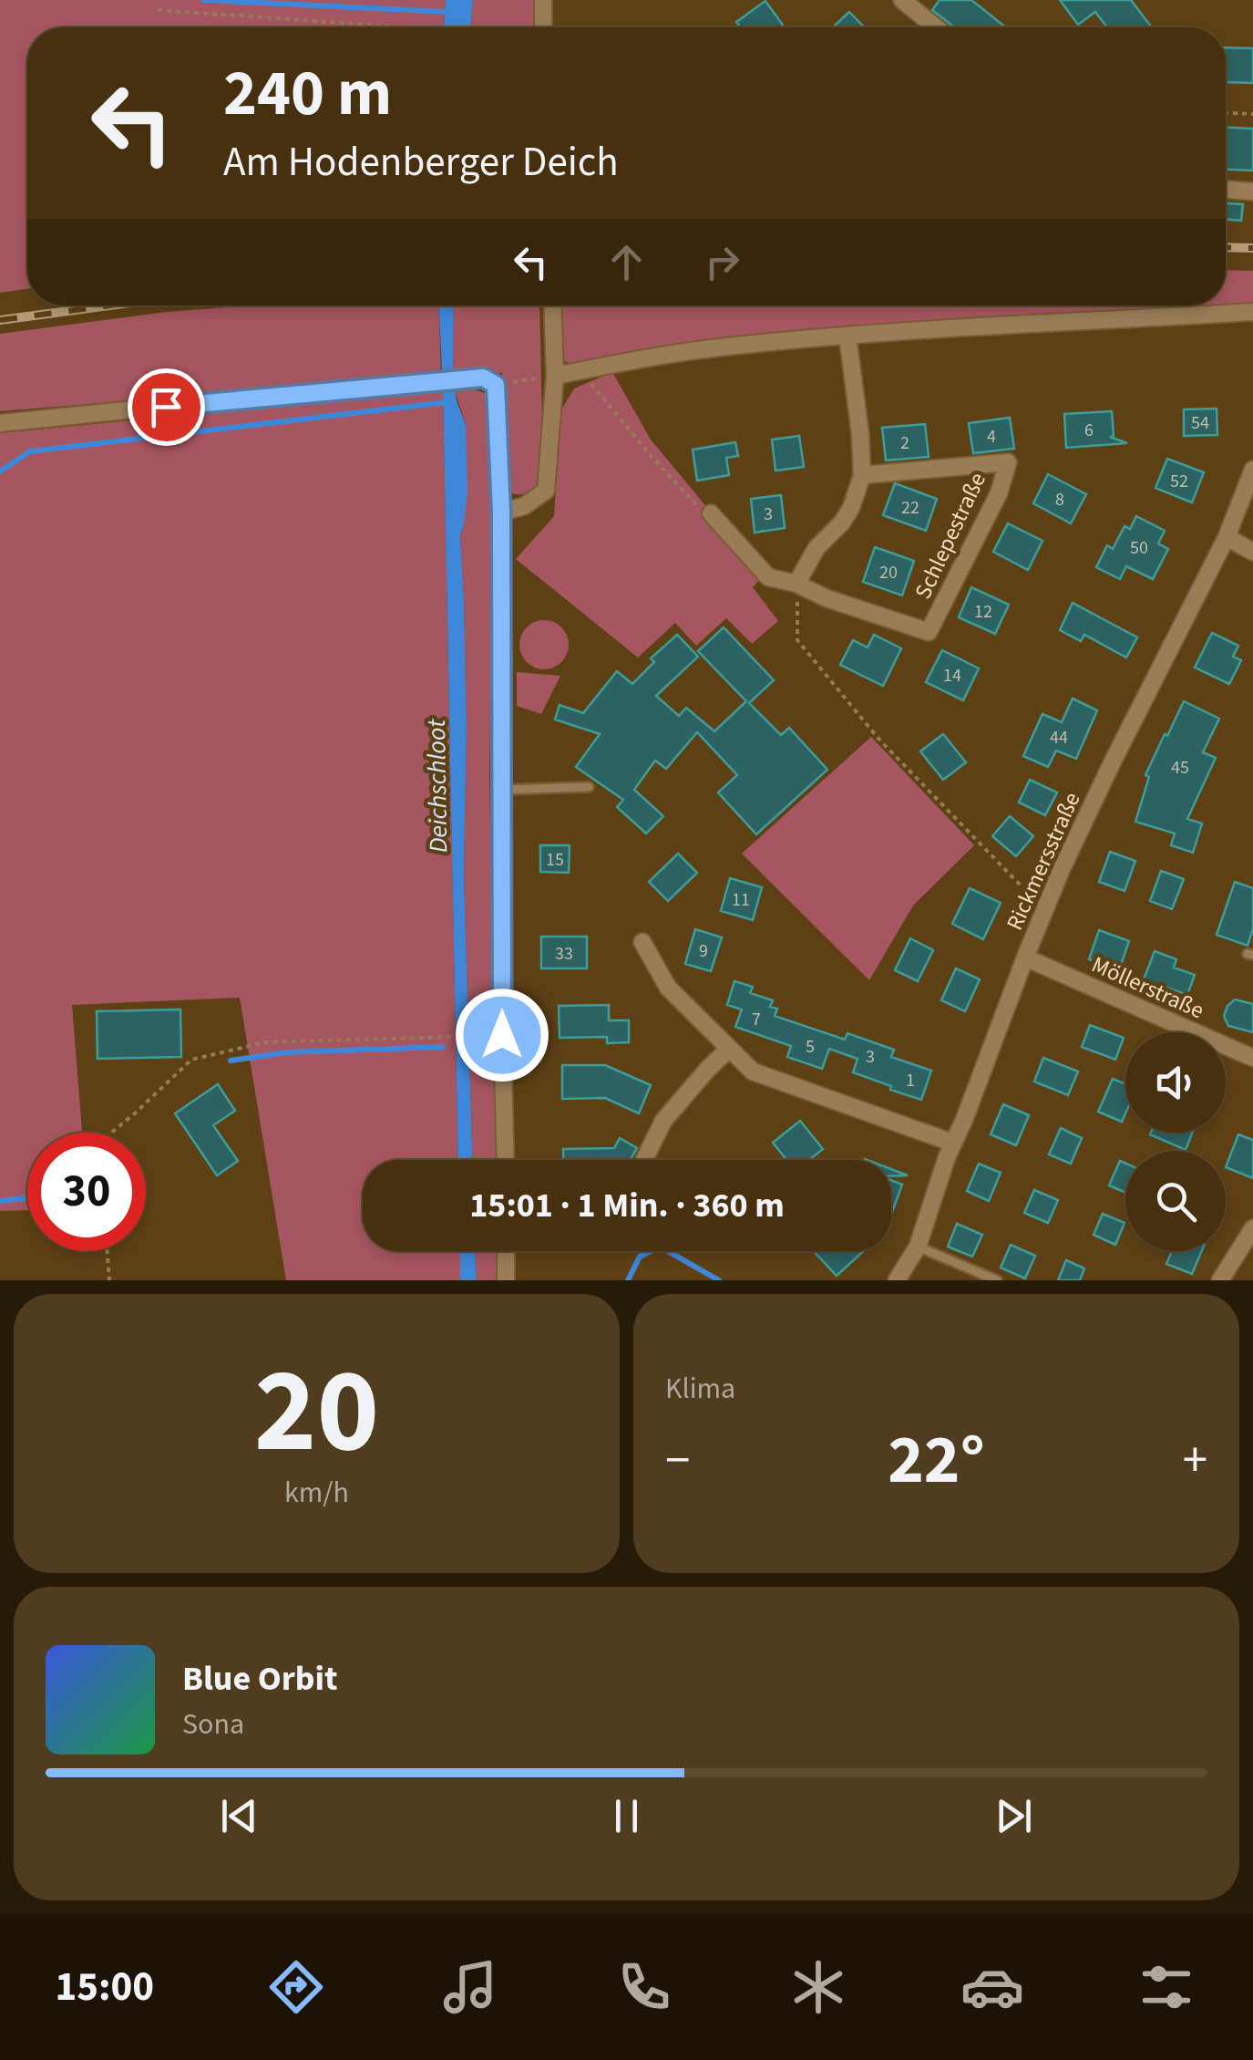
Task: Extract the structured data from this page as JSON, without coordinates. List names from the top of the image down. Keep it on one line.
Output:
{"streets":{"street":["Schlepestraße","Rickmersstraße","Möllerstraße"]},"crossings":[["Rickmersstraße","Möllerstraße"]],"water":["Deichschloot"],"house_numbers":["54","6","4","2","52","8","22","3","50","20","12","14","44","45","15","11","9","33","7","5","3","1"],"page":{"turn":["240 m","Am Hodenberger Deich"],"limit":"30","trip":"15:01 · 1 Min. · 360 m","tile":[["20","km/h"],"Klima"],"heat":["−","22°","+"],"song":["Blue Orbit","Sona"],"tabs":"15:00"}}
